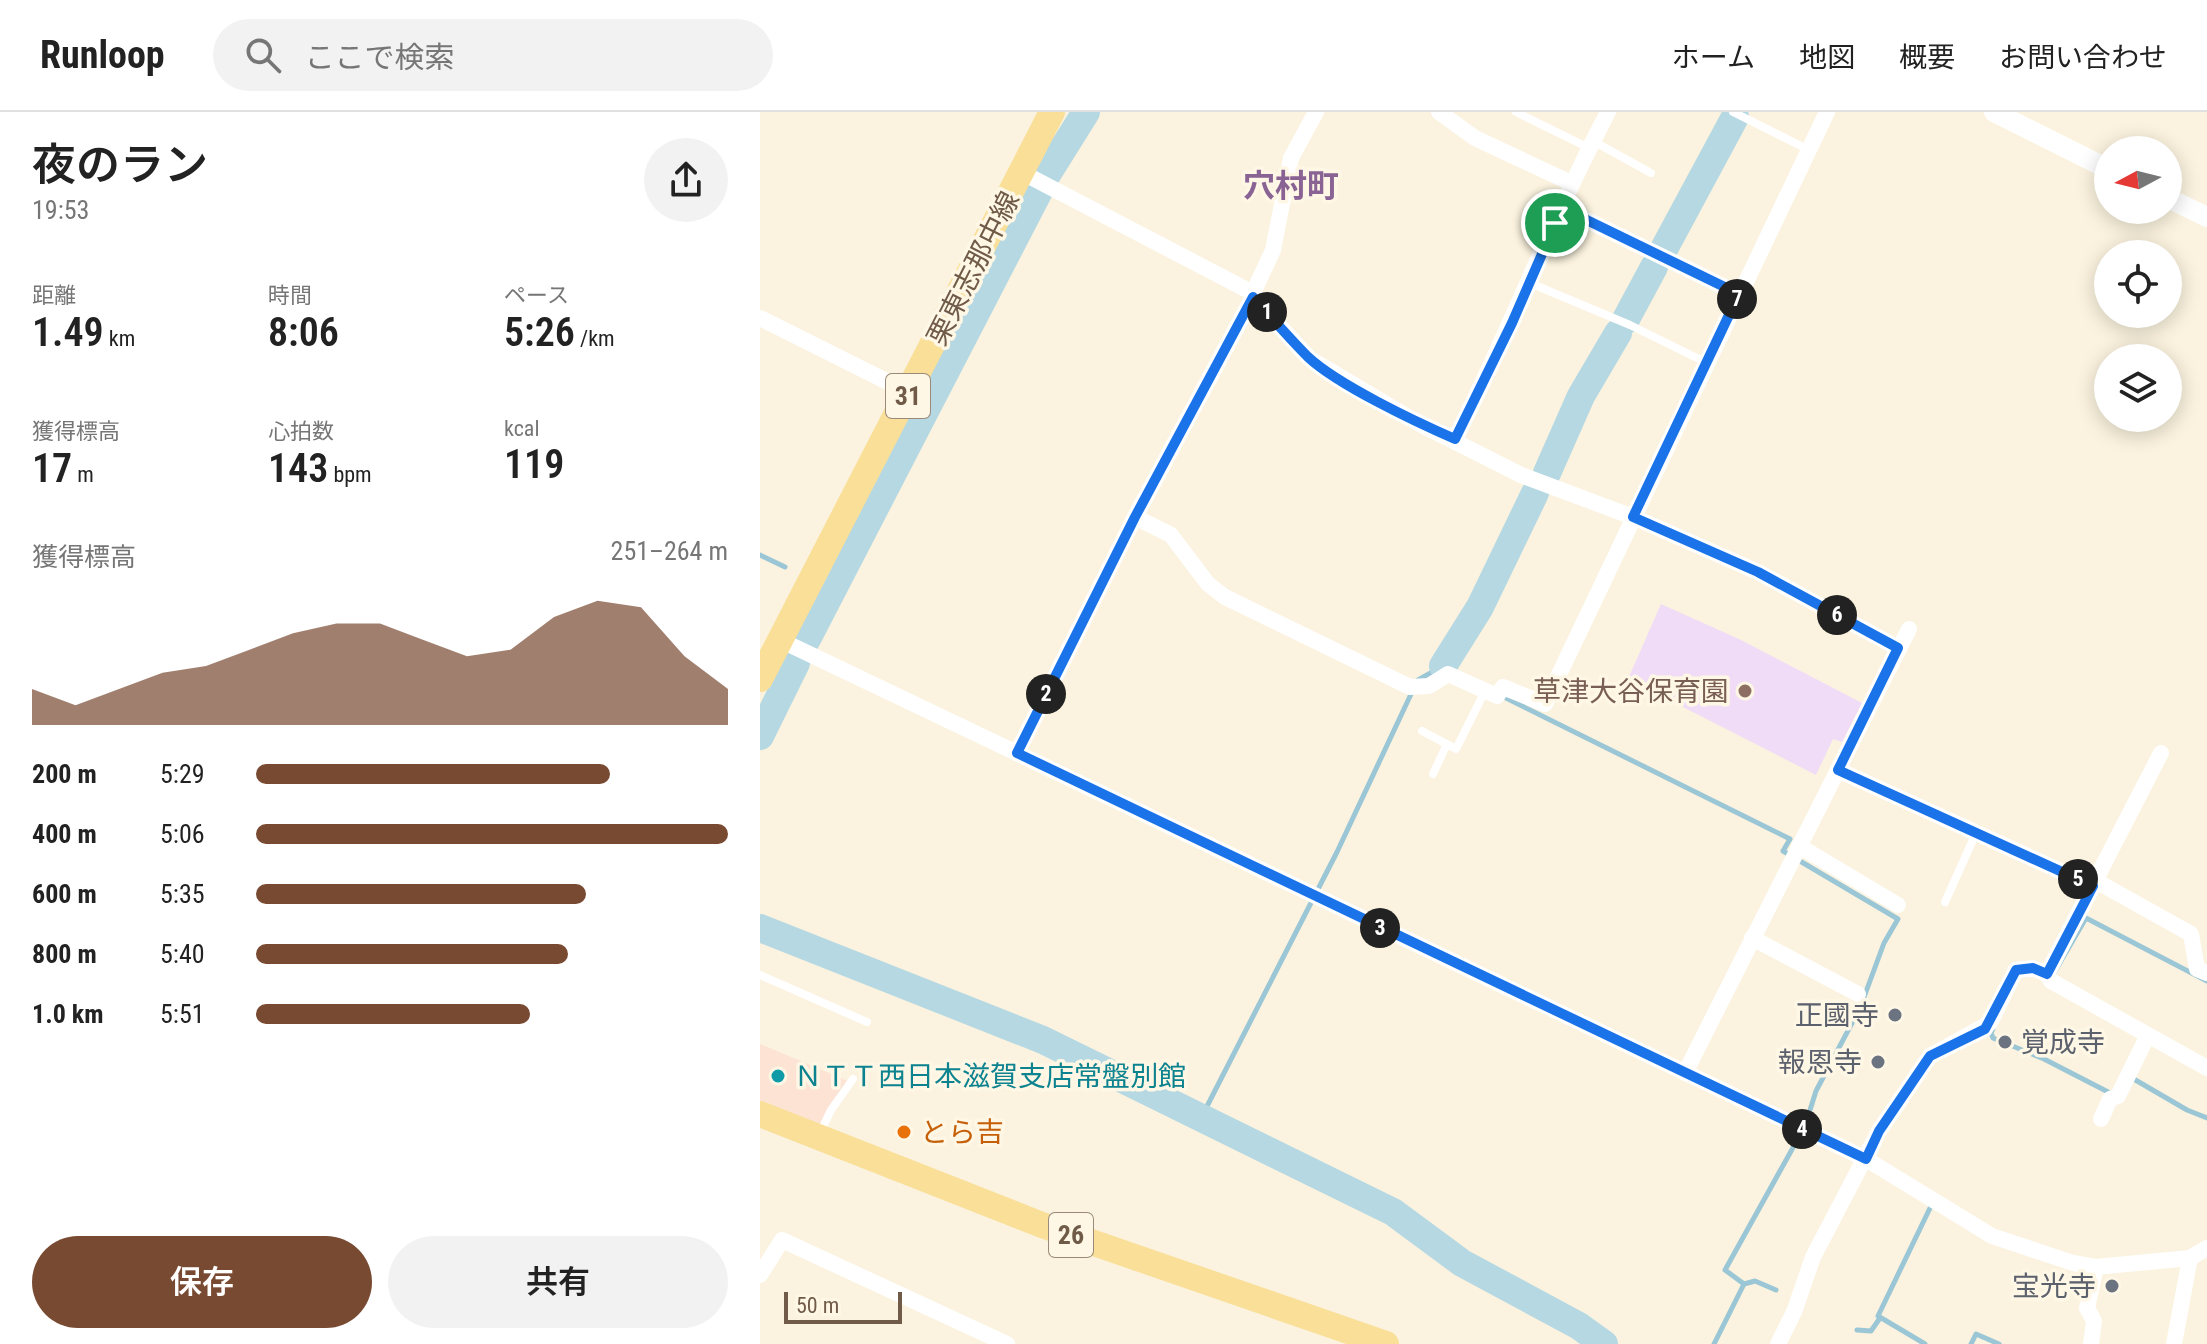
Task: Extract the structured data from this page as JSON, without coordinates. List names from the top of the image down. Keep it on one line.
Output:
{"streets":{"main road":["栗東志那中線","31","26"]},"districts":["穴村町"],"places":["草津大谷保育園","正國寺","覚成寺","報恩寺","ＮＴＴ西日本滋賀支店常盤別館","とら吉","宝光寺"],"scale_bar":"50 m","north":"left","page":{"header":"Runloop","search":"ここで検索","nav":["ホーム","地図","概要","お問い合わせ"],"heading":["夜のラン","19:53"],"stats":[["距離","1.49 km"],["時間","8:06"],["ペース","5:26 /km"],["獲得標高","17 m"],["心拍数","143 bpm"],["kcal","119"]],"pins":["7","1","6","2","5","3","4"],"chart":["獲得標高","251–264 m"],"list":[{"name":"200 m","note":"5:29"},{"name":"400 m","note":"5:06"},{"name":"600 m","note":"5:35"},{"name":"800 m","note":"5:40"},{"name":"1.0 km","note":"5:51"}],"buttons":["保存","共有"],"scale":"50 m"}}
